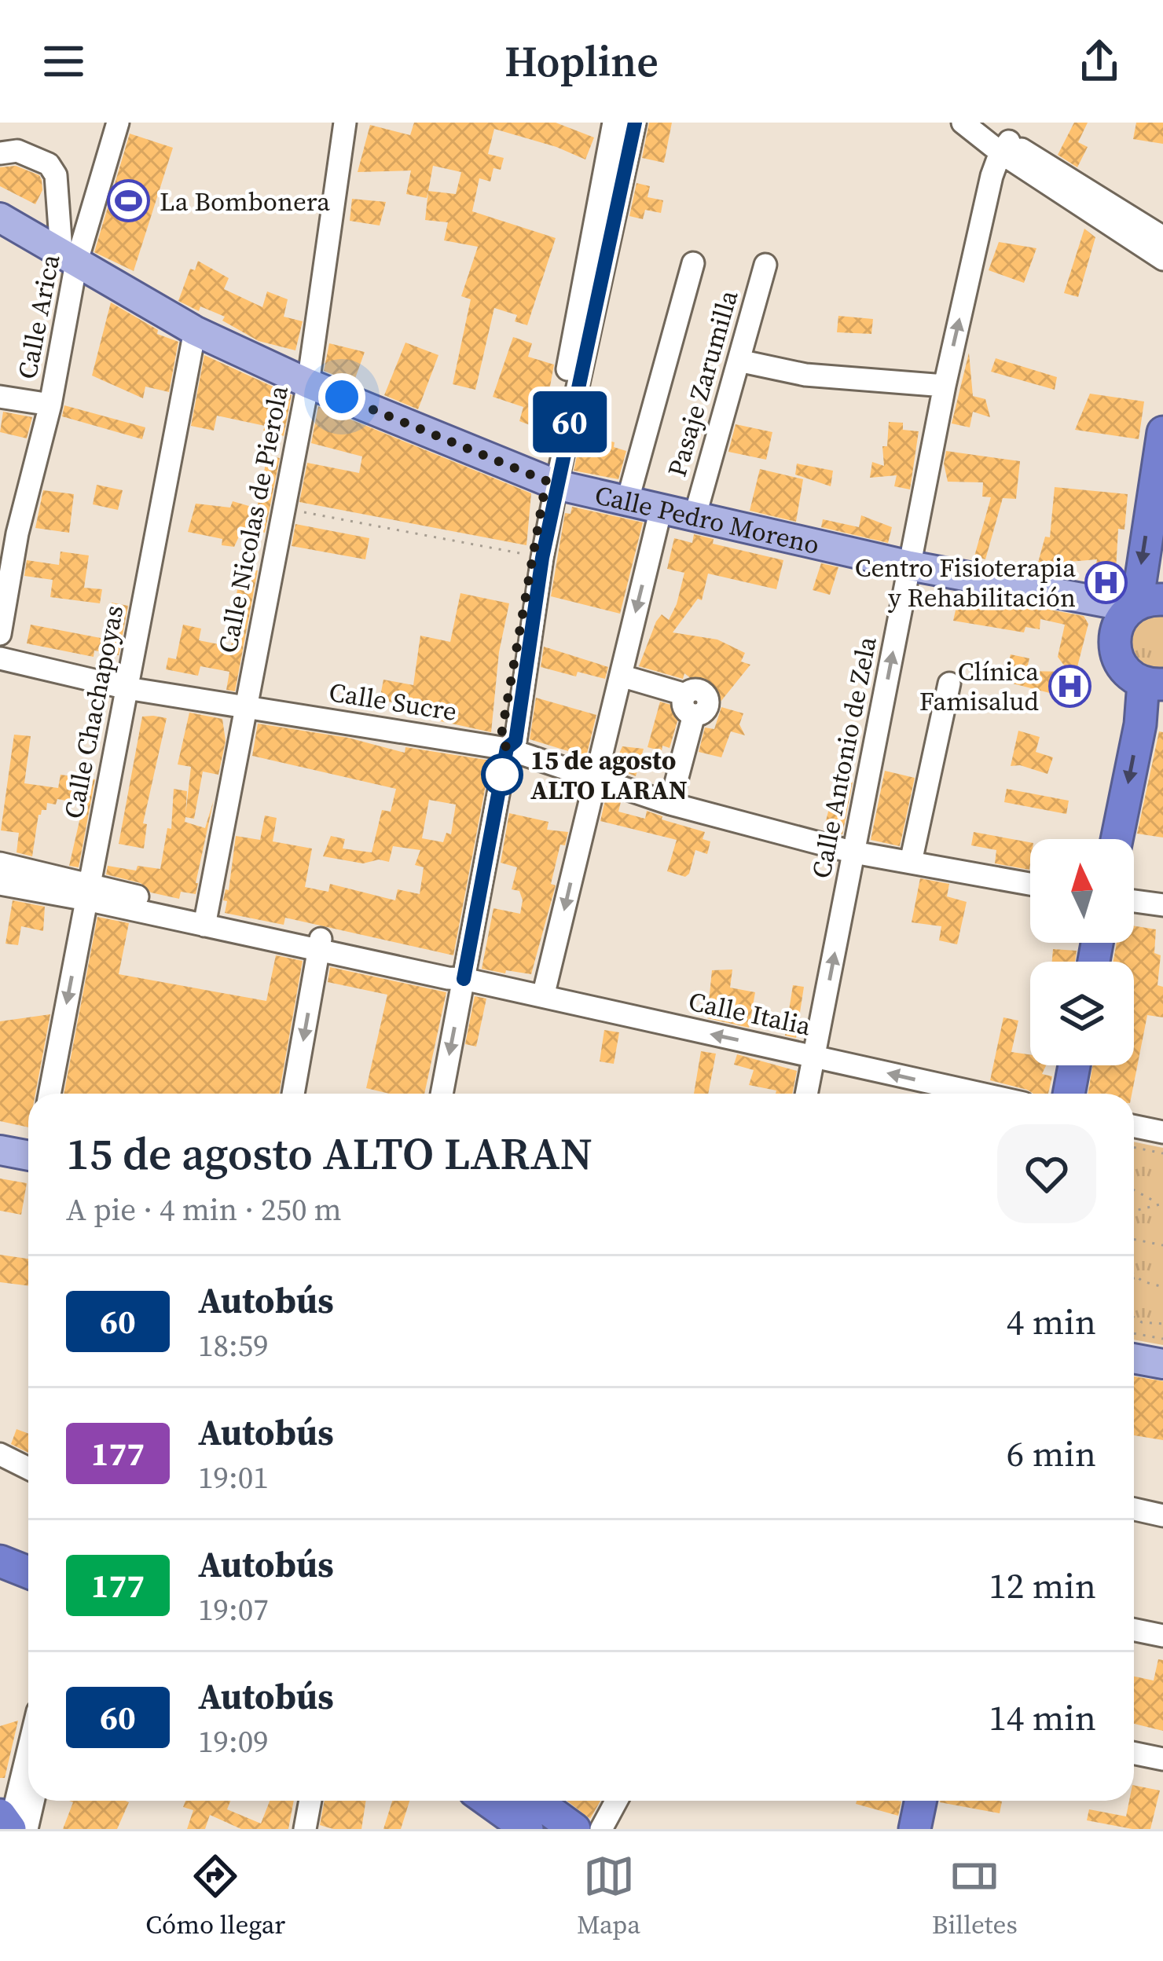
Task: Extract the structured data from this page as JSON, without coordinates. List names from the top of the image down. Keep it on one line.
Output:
{"streets":{"main road":["Calle Pedro Moreno"],"street":["Calle Arica","Pasaje Zarumilla","Calle Nicolas de Pierola","Calle Sucre","Calle Chachapoyas","Calle Antonio de Zela","Calle Italia"]},"crossings":[["Calle Arica","Calle Pedro Moreno"],["Pasaje Zarumilla","Calle Pedro Moreno"],["Calle Nicolas de Pierola","Calle Pedro Moreno"],["Calle Nicolas de Pierola","Calle Sucre"],["Calle Nicolas de Pierola","Calle Italia"],["Calle Pedro Moreno","Calle Chachapoyas"],["Calle Pedro Moreno","Calle Antonio de Zela"],["Calle Sucre","Calle Chachapoyas"],["Calle Sucre","Calle Antonio de Zela"],["Calle Chachapoyas","Calle Italia"],["Calle Antonio de Zela","Calle Italia"]],"one_way":["Calle Antonio de Zela","Calle Italia"],"places":{"sports":["La Bombonera"],"hospital":["Centro Fisioterapia y Rehabilitación","Clínica Famisalud"],"other":["15 de agosto ALTO LARAN"]},"lines":["bus line 60"],"north":"top","page":{"header":"Hopline","on_map":"60","heading":["15 de agosto ALTO LARAN","A pie · 4 min · 250 m"],"list":[{"mark":"60","name":"Autobús","note":"18:59","value":"4 min"},{"mark":"177","name":"Autobús","note":"19:01","value":"6 min"},{"mark":"177","name":"Autobús","note":"19:07","value":"12 min"},{"mark":"60","name":"Autobús","note":"19:09","value":"14 min"}],"tabs":["Cómo llegar","Mapa","Billetes"]}}
